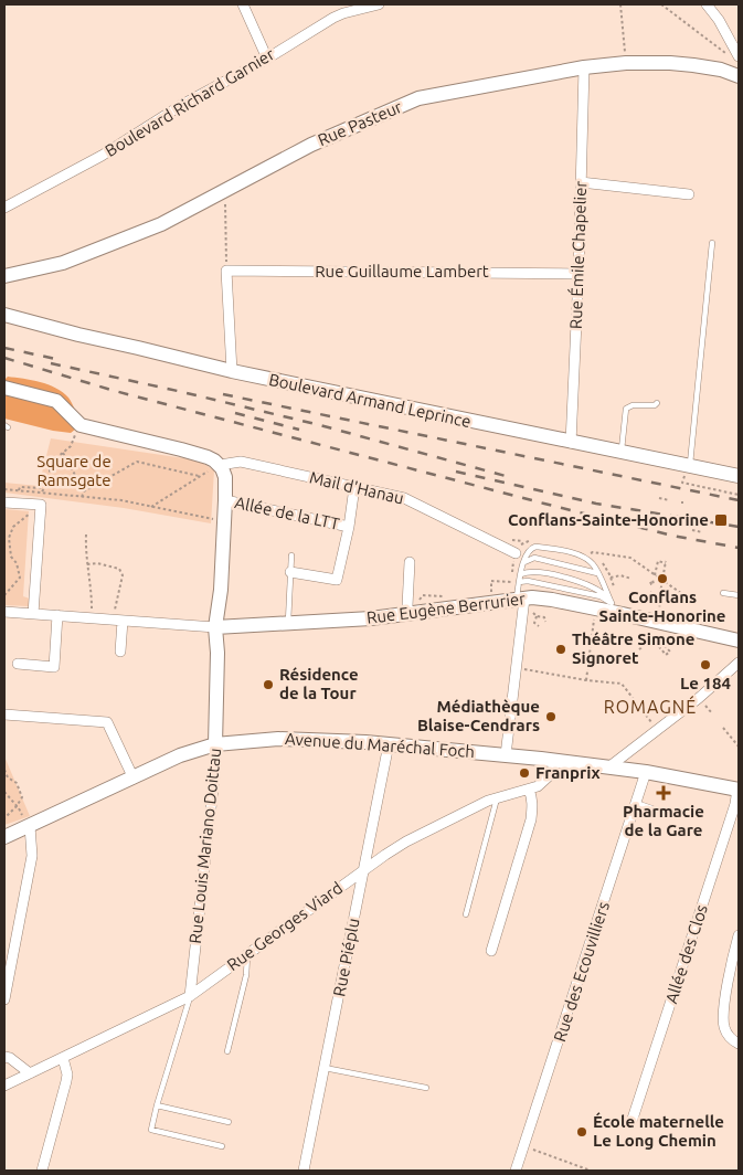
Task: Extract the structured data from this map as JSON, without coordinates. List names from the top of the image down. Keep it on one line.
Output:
{"streets":{"street":["Boulevard Richard Garnier","Rue Pasteur","Rue Émile Chapelier","Rue Guillaume Lambert","Boulevard Armand Leprince","Mail d'Hanau","Allée de la LTT","Rue Eugène Berrurier","Avenue du Maréchal Foch","Rue Louis Mariano Doittau","Rue Georges Viard","Allée des Clos","Rue Piéplu","Rue des Ecouvilliers"]},"crossings":[["Rue Pasteur","Rue Émile Chapelier"],["Rue Émile Chapelier","Rue Guillaume Lambert"],["Rue Émile Chapelier","Boulevard Armand Leprince"],["Mail d'Hanau","Rue Louis Mariano Doittau"],["Allée de la LTT","Rue Louis Mariano Doittau"],["Rue Eugène Berrurier","Rue Louis Mariano Doittau"],["Avenue du Maréchal Foch","Rue Louis Mariano Doittau"],["Avenue du Maréchal Foch","Rue Georges Viard"],["Avenue du Maréchal Foch","Allée des Clos"],["Avenue du Maréchal Foch","Rue Piéplu"],["Avenue du Maréchal Foch","Rue des Ecouvilliers"],["Rue Louis Mariano Doittau","Rue Georges Viard"],["Rue Georges Viard","Rue Piéplu"]],"districts":["ROMAGNÉ"],"parks":["Square de Ramsgate"],"places":{"transit":["Conflans-Sainte-Honorine"],"other":["Conflans Sainte-Honorine","Théâtre Simone Signoret","Le 184","Résidence de la Tour","Médiathèque Blaise-Cendrars","Franprix","École maternelle Le Long Chemin"],"health":["Pharmacie de la Gare"]}}
